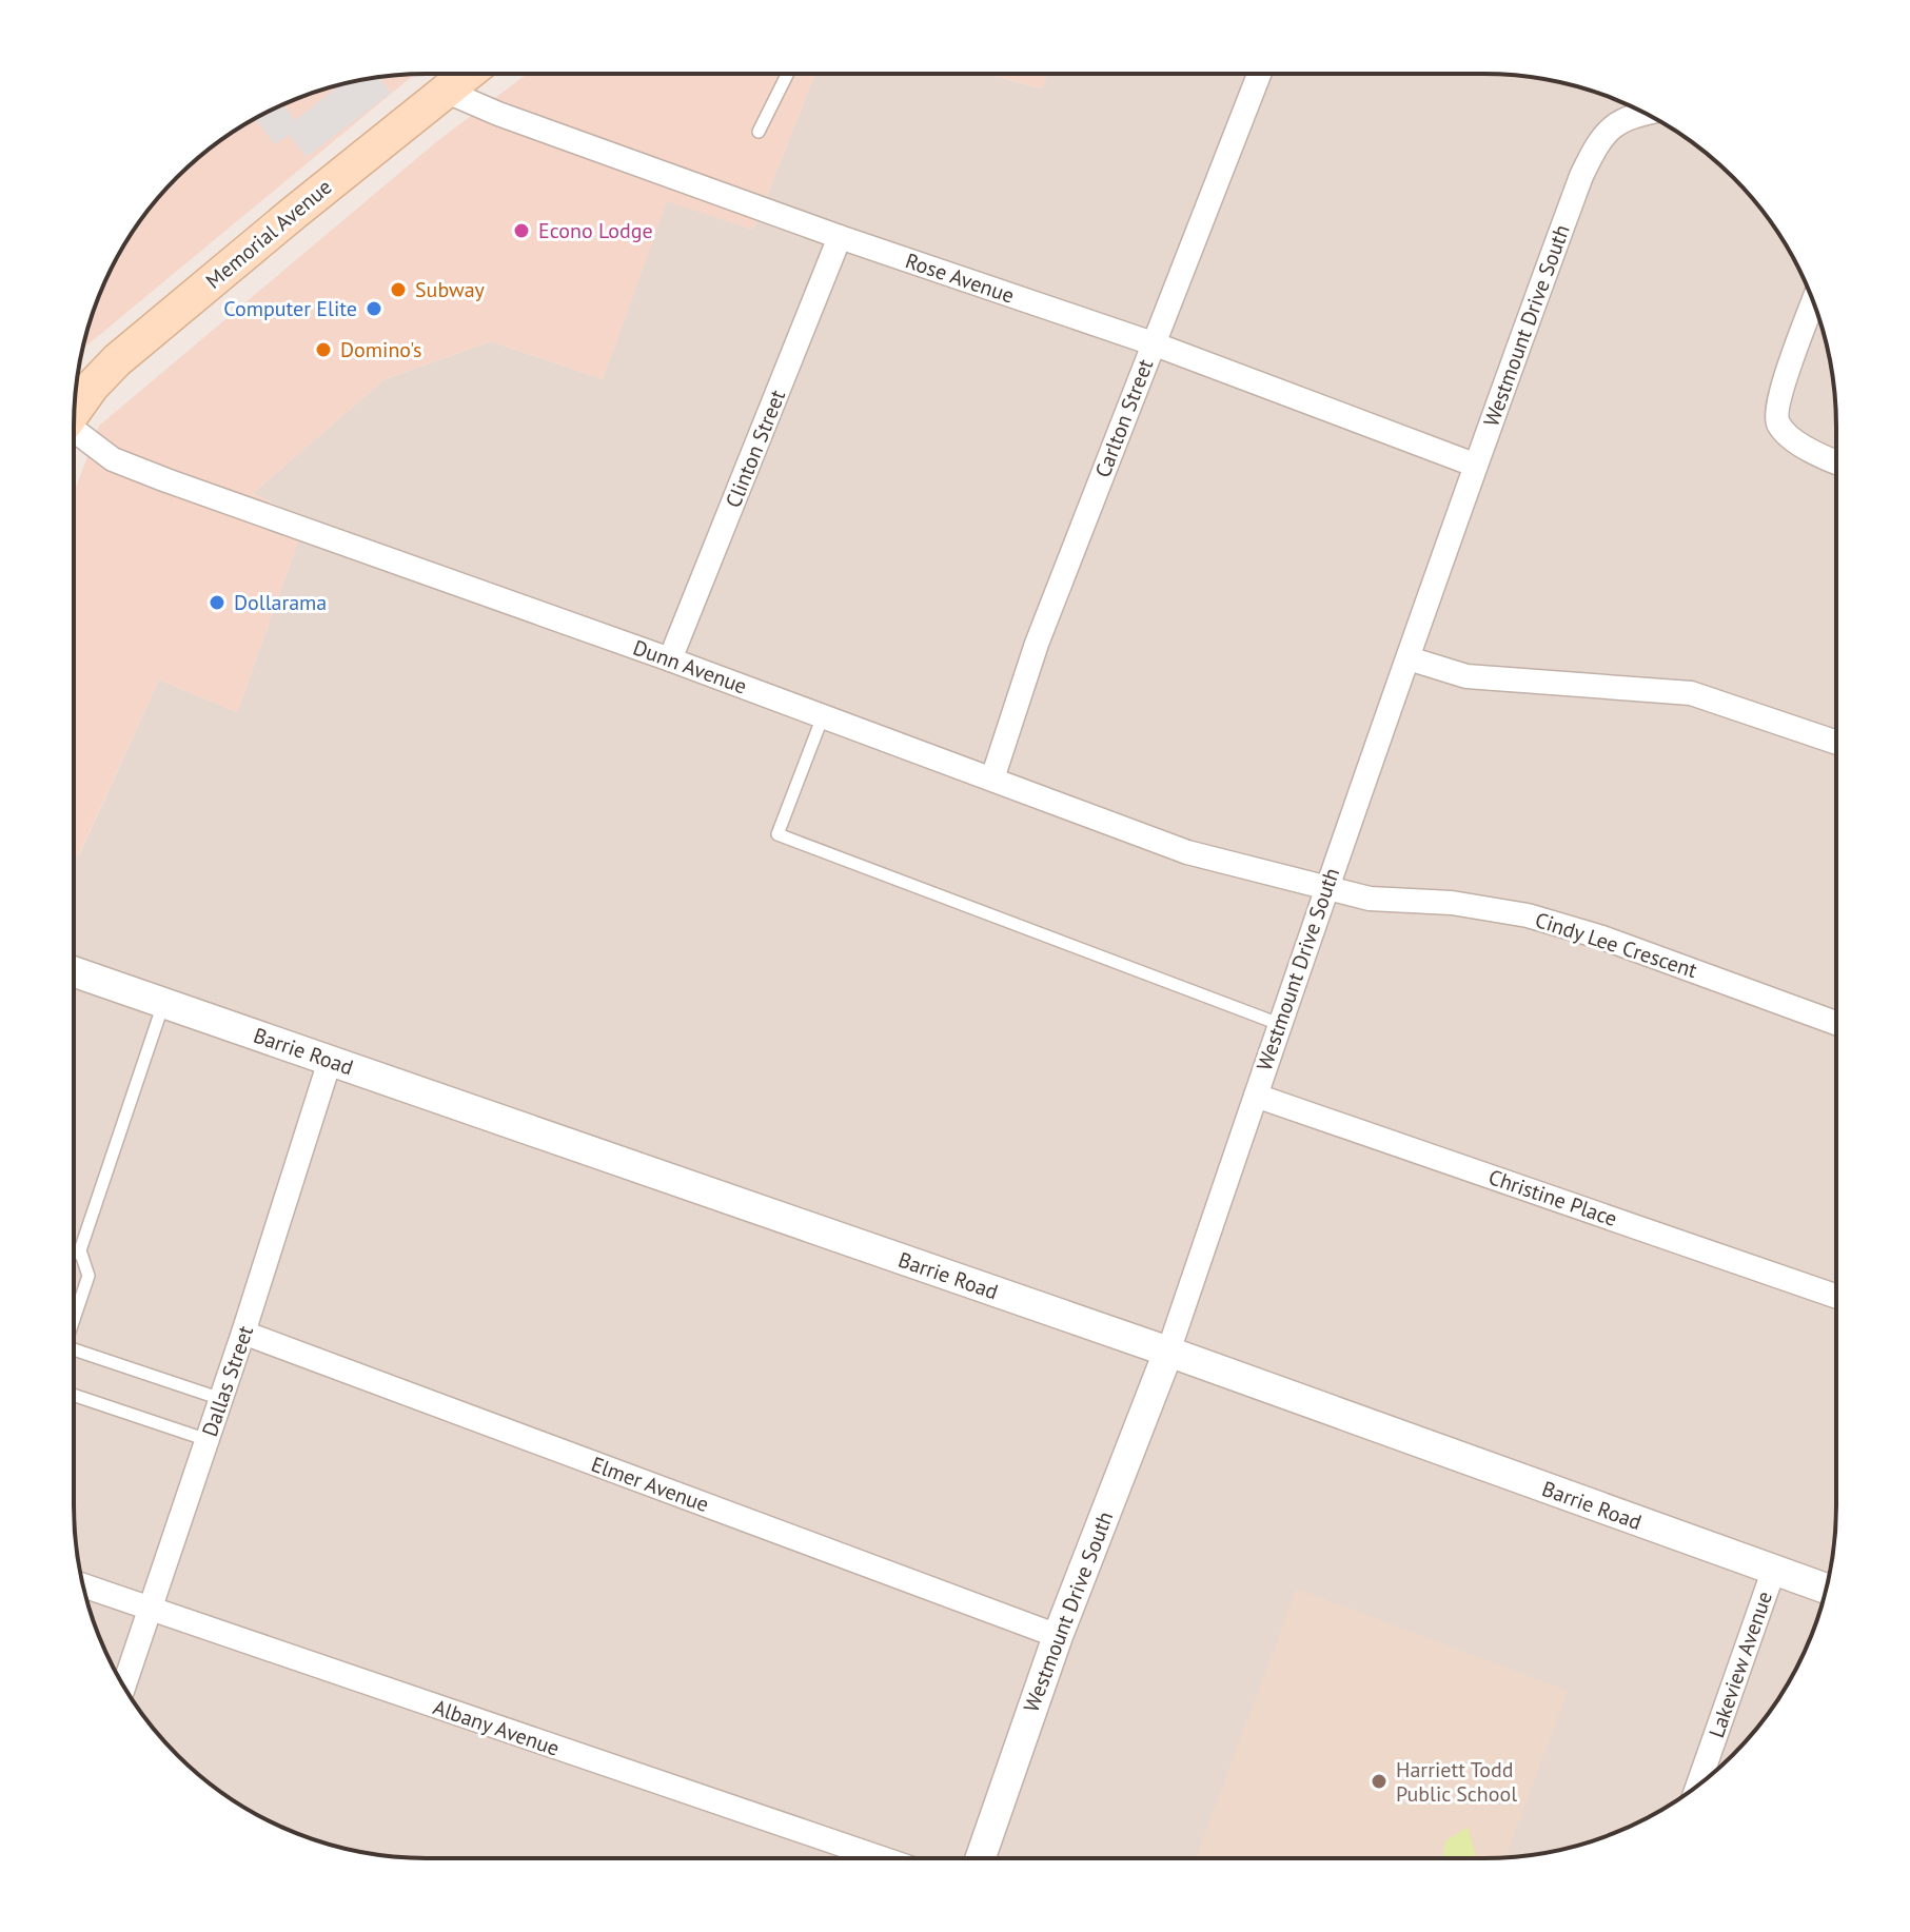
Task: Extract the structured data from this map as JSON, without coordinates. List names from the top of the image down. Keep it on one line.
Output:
{"streets":{"main road":["Memorial Avenue"],"street":["Rose Avenue","Westmount Drive South","Carlton Street","Clinton Street","Dunn Avenue","Cindy Lee Crescent","Barrie Road","Christine Place","Dallas Street","Elmer Avenue","Lakeview Avenue","Albany Avenue"]},"crossings":[["Memorial Avenue","Rose Avenue"],["Rose Avenue","Westmount Drive South"],["Rose Avenue","Carlton Street"],["Rose Avenue","Clinton Street"],["Westmount Drive South","Dunn Avenue"],["Westmount Drive South","Cindy Lee Crescent"],["Westmount Drive South","Barrie Road"],["Westmount Drive South","Christine Place"],["Westmount Drive South","Elmer Avenue"],["Carlton Street","Dunn Avenue"],["Clinton Street","Dunn Avenue"],["Dunn Avenue","Cindy Lee Crescent"],["Barrie Road","Dallas Street"],["Barrie Road","Lakeview Avenue"],["Dallas Street","Elmer Avenue"],["Dallas Street","Albany Avenue"]],"places":["Econo Lodge","Subway","Computer Elite","Domino's","Dollarama","Harriett Todd Public School"]}
